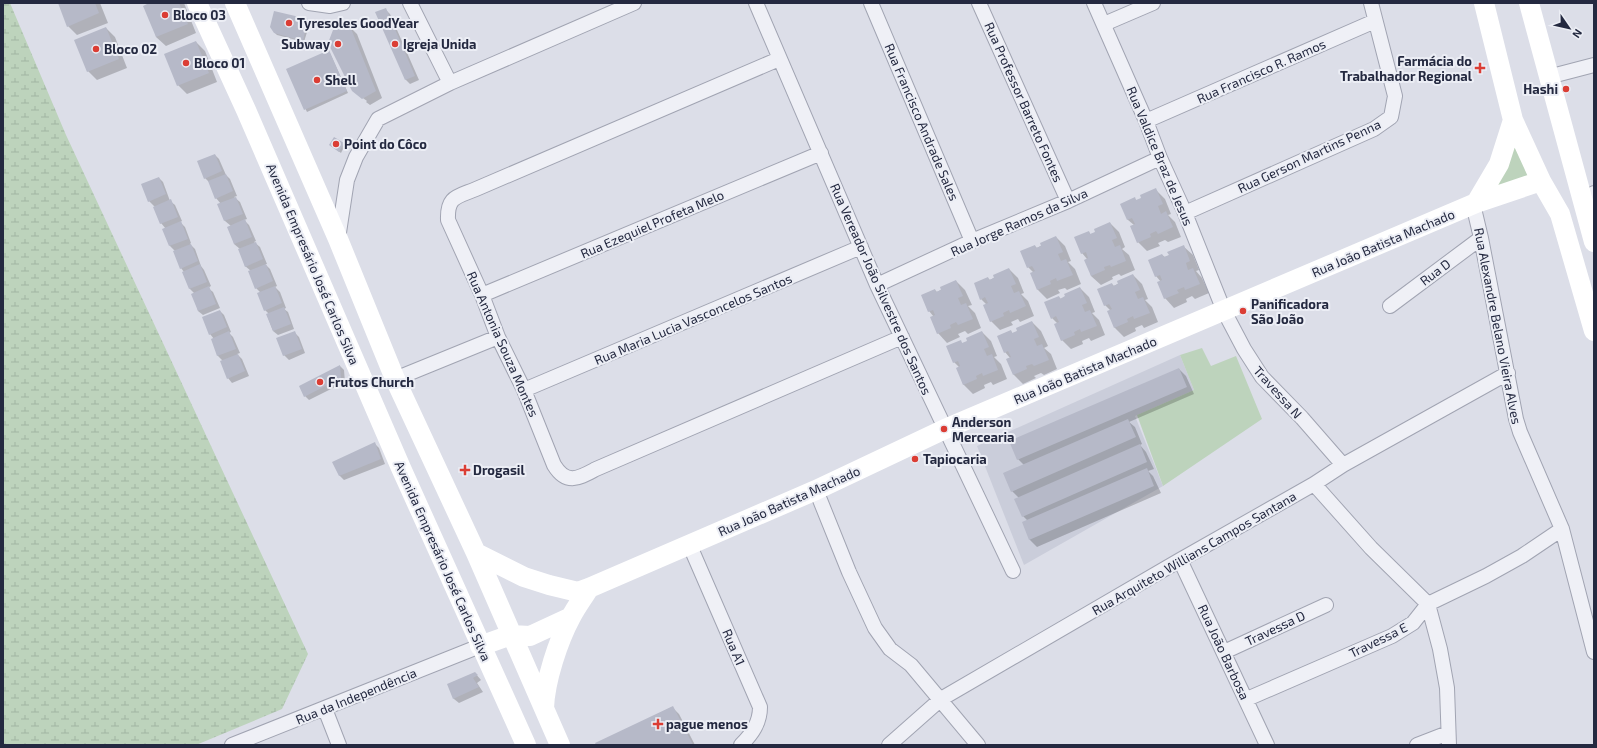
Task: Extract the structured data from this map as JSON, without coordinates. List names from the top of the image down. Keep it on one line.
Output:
{"streets":{"main road":["Rua João Batista Machado","Avenida Empresário José Carlos Silva"],"street":["Rua Francisco R. Ramos","Rua Professor Barreto Fontes","Rua Francisco Andrade Sales","Rua Valdice Braz de Jesus","Rua Gerson Martins Penna","Rua Jorge Ramos da Silva","Rua Ezequiel Profeta Melo","Rua D","Rua Vereador João Silvestre dos Santos","Rua Maria Lucia Vasconcelos Santos","Rua Alexandre Belano Vieira Alves","Rua Antonia Souza Montes","Travessa N","Rua Arquiteto Willians Campos Santana","Travessa D","Travessa E","Rua A1","Rua João Barbosa","Rua da Independência"]},"crossings":[["Rua Francisco R. Ramos","Rua Valdice Braz de Jesus"],["Rua Francisco R. Ramos","Rua Gerson Martins Penna"],["Rua Professor Barreto Fontes","Rua Jorge Ramos da Silva"],["Rua Francisco Andrade Sales","Rua Jorge Ramos da Silva"],["Rua Valdice Braz de Jesus","Rua Gerson Martins Penna"],["Rua Valdice Braz de Jesus","Rua Jorge Ramos da Silva"],["Rua Valdice Braz de Jesus","Rua João Batista Machado"],["Rua Valdice Braz de Jesus","Travessa N"],["Rua Jorge Ramos da Silva","Rua Vereador João Silvestre dos Santos"],["Rua Ezequiel Profeta Melo","Rua Vereador João Silvestre dos Santos"],["Rua Ezequiel Profeta Melo","Rua Antonia Souza Montes"],["Rua João Batista Machado","Rua Vereador João Silvestre dos Santos"],["Rua João Batista Machado","Rua Alexandre Belano Vieira Alves"],["Rua João Batista Machado","Travessa N"],["Rua João Batista Machado","Rua A1"],["Avenida Empresário José Carlos Silva","Rua da Independência"],["Rua D","Rua Alexandre Belano Vieira Alves"],["Rua Vereador João Silvestre dos Santos","Rua Maria Lucia Vasconcelos Santos"],["Rua Vereador João Silvestre dos Santos","Rua Antonia Souza Montes"],["Rua Maria Lucia Vasconcelos Santos","Rua Antonia Souza Montes"],["Rua Alexandre Belano Vieira Alves","Rua Arquiteto Willians Campos Santana"],["Rua Alexandre Belano Vieira Alves","Travessa E"],["Travessa N","Rua Arquiteto Willians Campos Santana"],["Rua Arquiteto Willians Campos Santana","Rua João Barbosa"],["Travessa D","Rua João Barbosa"],["Travessa E","Rua João Barbosa"]],"places":{"other":["Bloco 03","Tyresoles GoodYear","Subway","Igreja Unida","Bloco 02","Bloco 01","Shell","Hashi","Point do Côco","Panificadora São João","Frutos Church","Anderson Mercearia","Tapiocaria"],"health":["Farmácia do Trabalhador Regional","Drogasil","pague menos"]},"north":"bottom right"}
